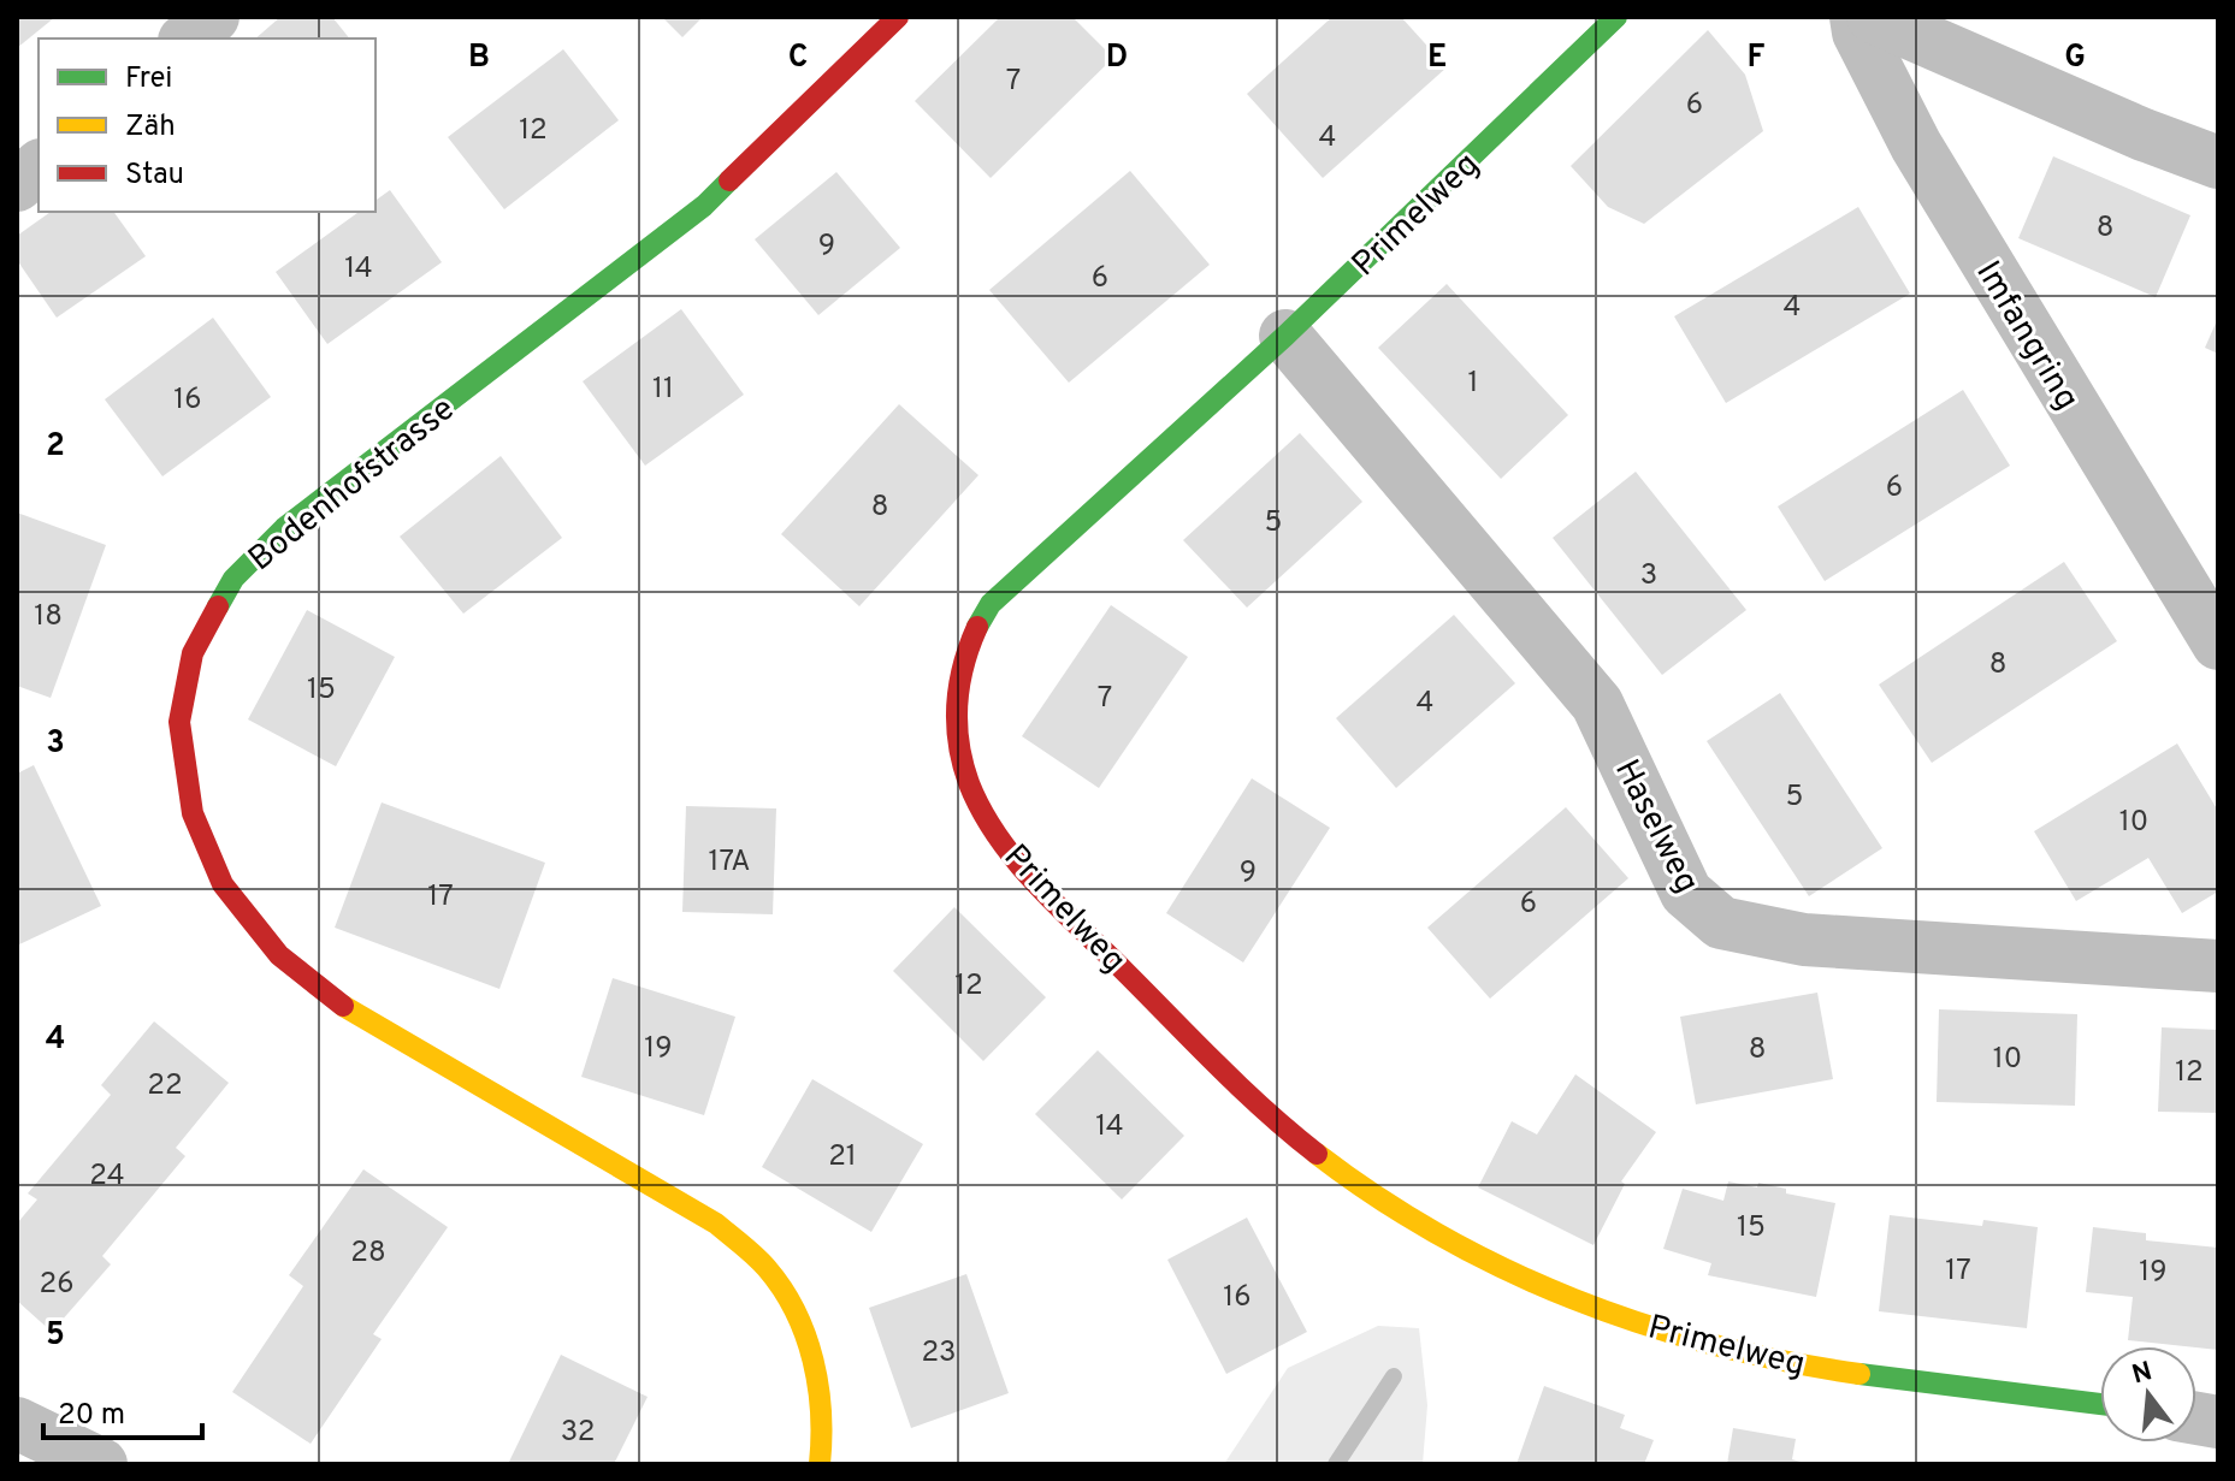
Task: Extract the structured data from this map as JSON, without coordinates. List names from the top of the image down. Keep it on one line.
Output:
{"streets":{"street":["Primelweg","Imfangring","Bodenhofstrasse","Haselweg"]},"crossings":[["Primelweg","Haselweg"]],"house_numbers":["7","6","12","4","8","9","14","6","4","1","11","16","6","8","5","3","18","8","15","7","4","5","10","17A","9","17","6","12","19","8","10","12","22","14","21","24","15","28","17","19","26","16","23","32"],"legend":["Frei","Zäh","Stau"],"scale_bar":"20 m","north":"top","grid":{"columns":["B","C","D","E","F","G"],"rows":["2","3","4","5"]}}
